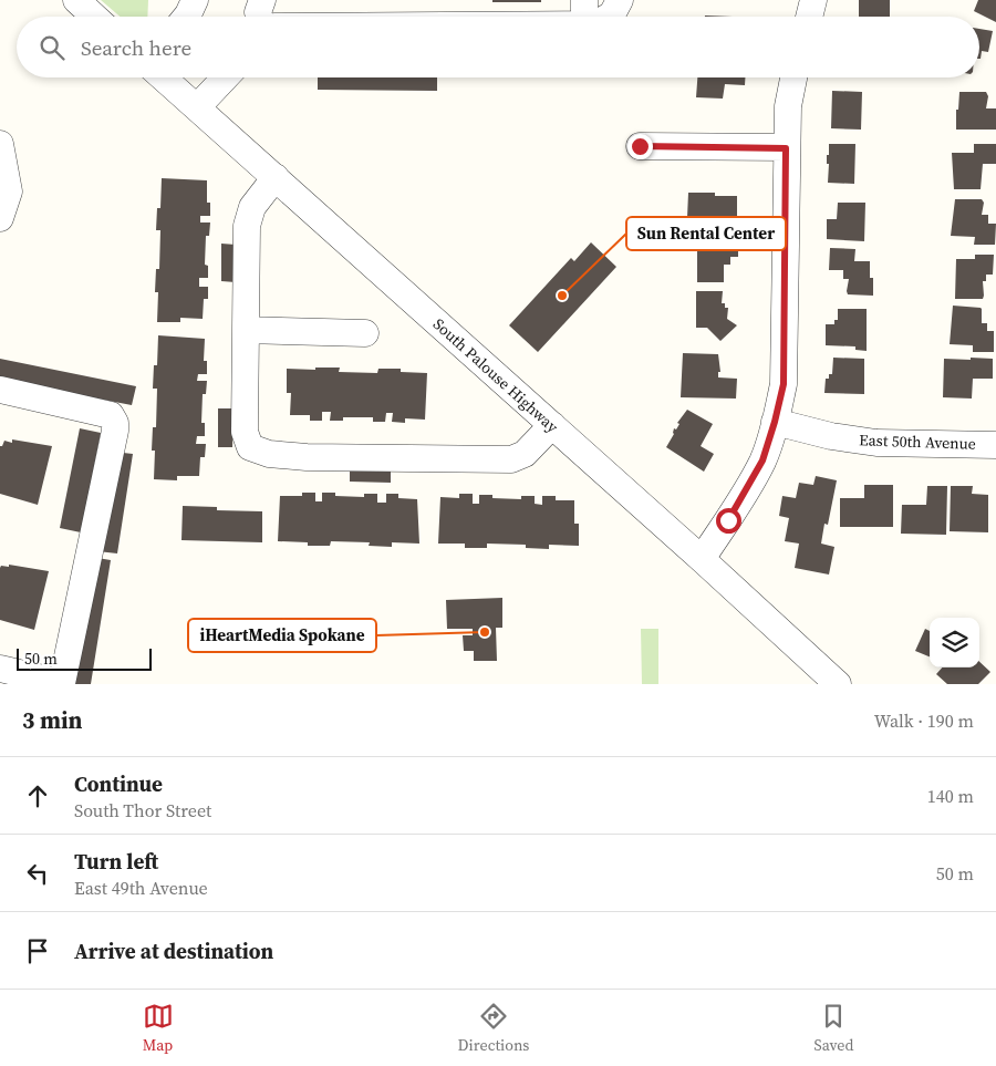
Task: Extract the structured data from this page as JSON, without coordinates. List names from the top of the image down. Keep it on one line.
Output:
{"streets":{"street":["South Palouse Highway","East 50th Avenue"]},"places":["Sun Rental Center","iHeartMedia Spokane"],"scale_bar":"50 m","page":{"search":"Search here","scale":"50 m","heading":["3 min","Walk · 190 m"],"list":[["Continue","South Thor Street","140 m"],["Turn left","East 49th Avenue","50 m"],"Arrive at destination"],"nav":["Map","Directions","Saved"]}}
